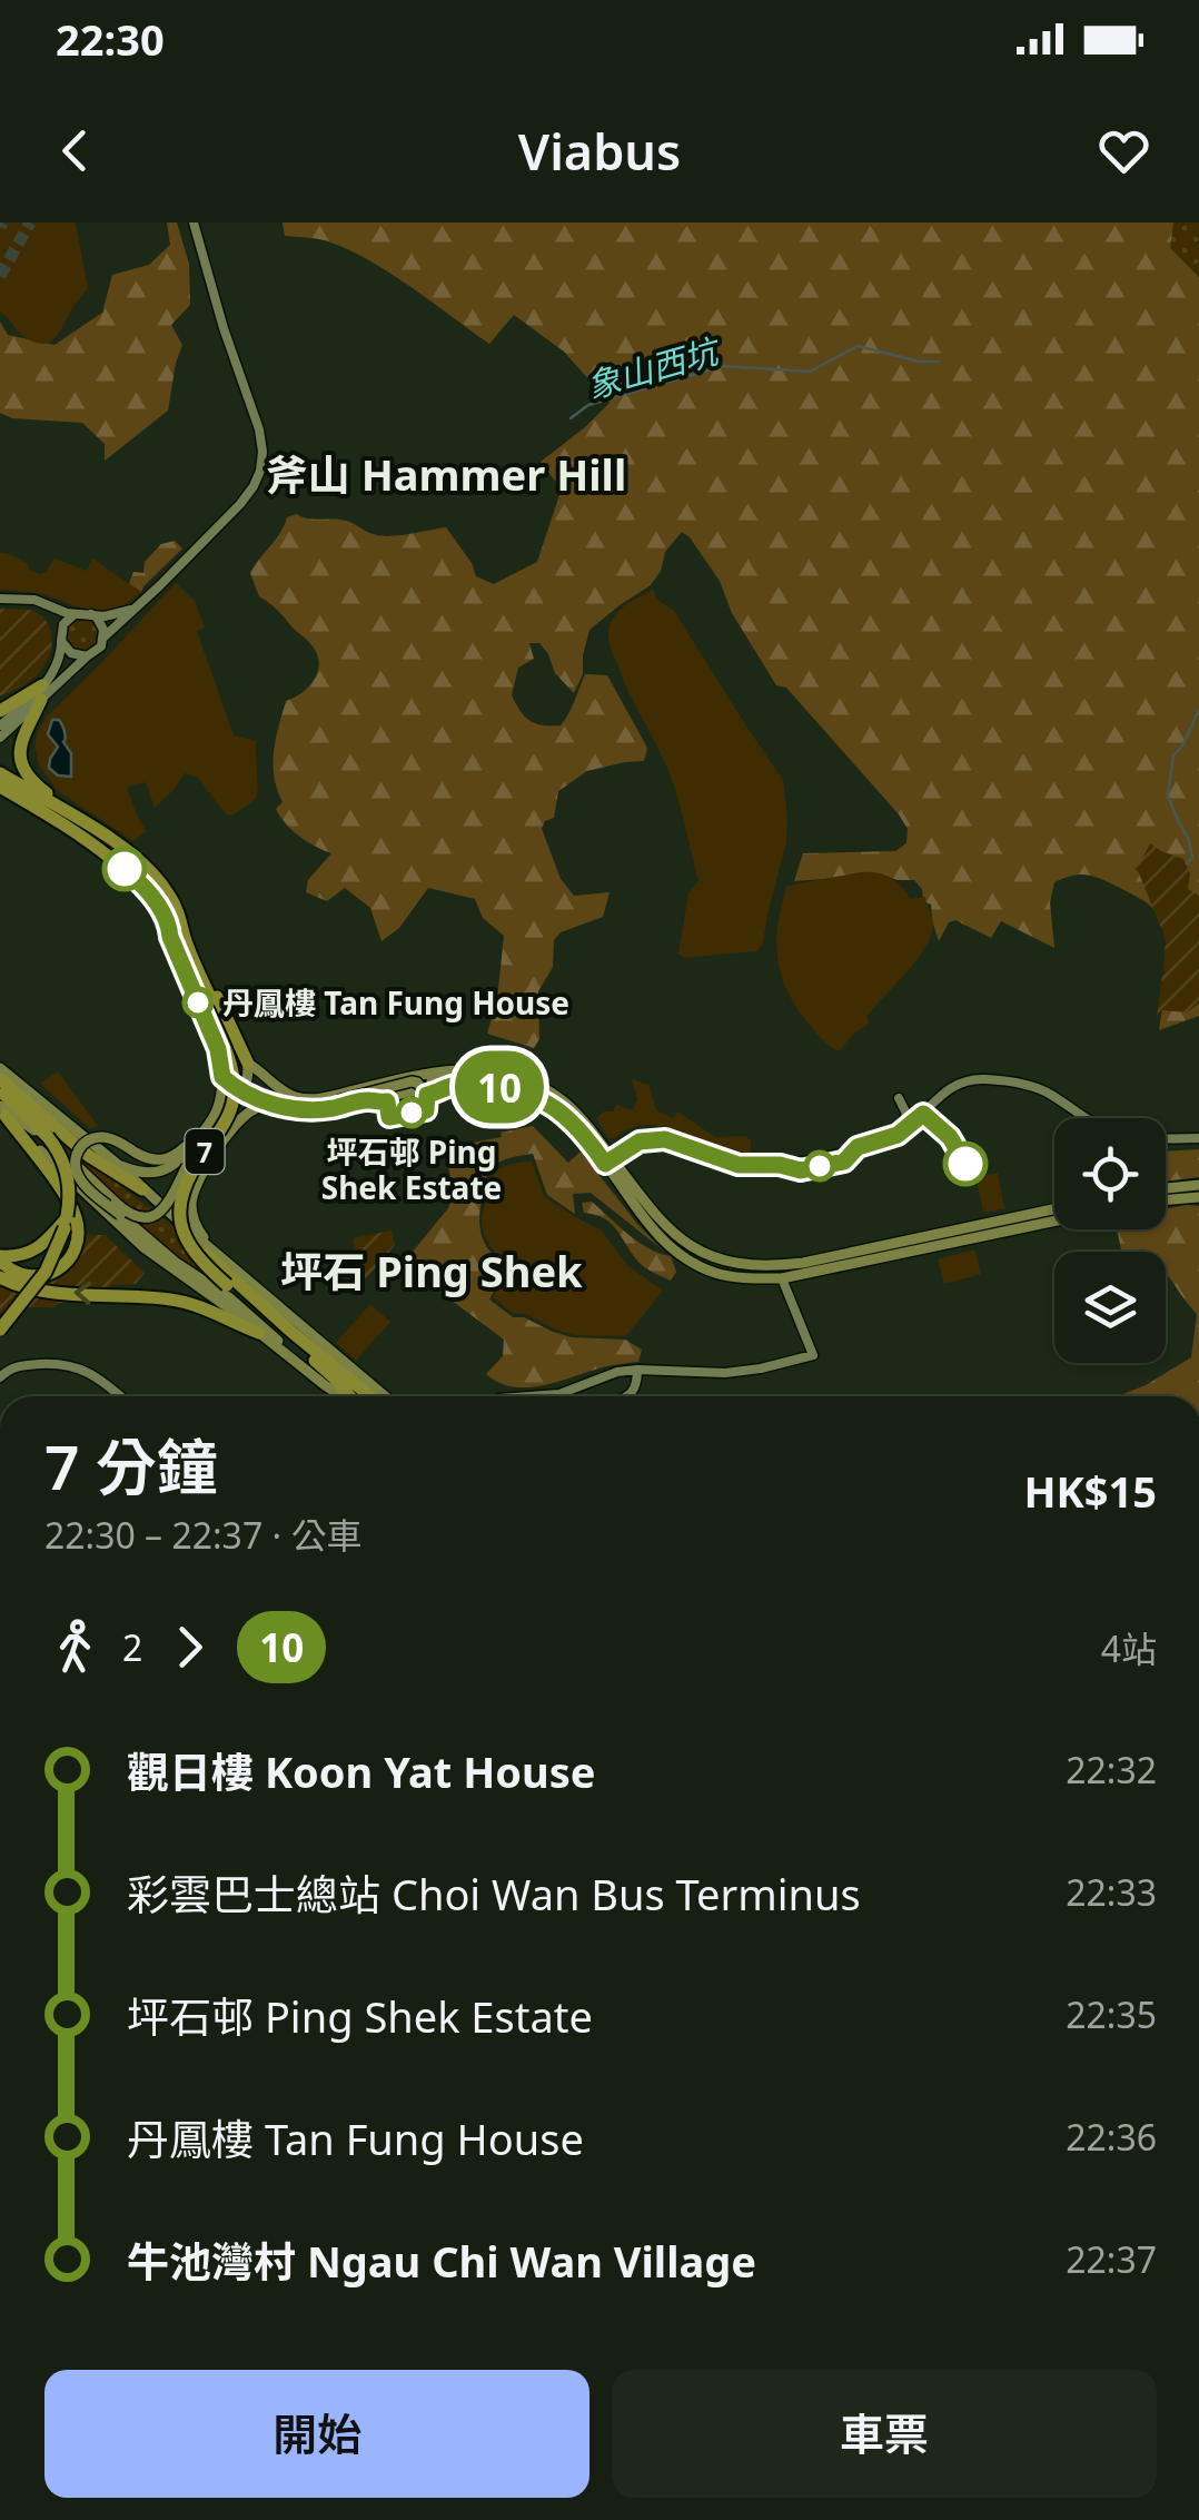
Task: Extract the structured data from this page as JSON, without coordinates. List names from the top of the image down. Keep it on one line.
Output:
{"streets":{"highway":["7"]},"districts":["斧山 Hammer Hill","坪石 Ping Shek"],"water":["象山西坑"],"places":["丹鳳樓 Tan Fung House","坪石邨 Ping Shek Estate"],"lines":["bus line 10"],"page":{"status":"22:30","header":"Viabus","on_map":"10","heading":["7 分鐘","22:30 – 22:37 · 公車","HK$15"],"legs":["2","10","4站"],"list":[{"name":"觀日樓 Koon Yat House","value":"22:32"},{"name":"彩雲巴士總站 Choi Wan Bus Terminus","value":"22:33"},{"name":"坪石邨 Ping Shek Estate","value":"22:35"},{"name":"丹鳳樓 Tan Fung House","value":"22:36"},{"name":"牛池灣村 Ngau Chi Wan Village","value":"22:37"}],"buttons":["開始","車票"]}}
